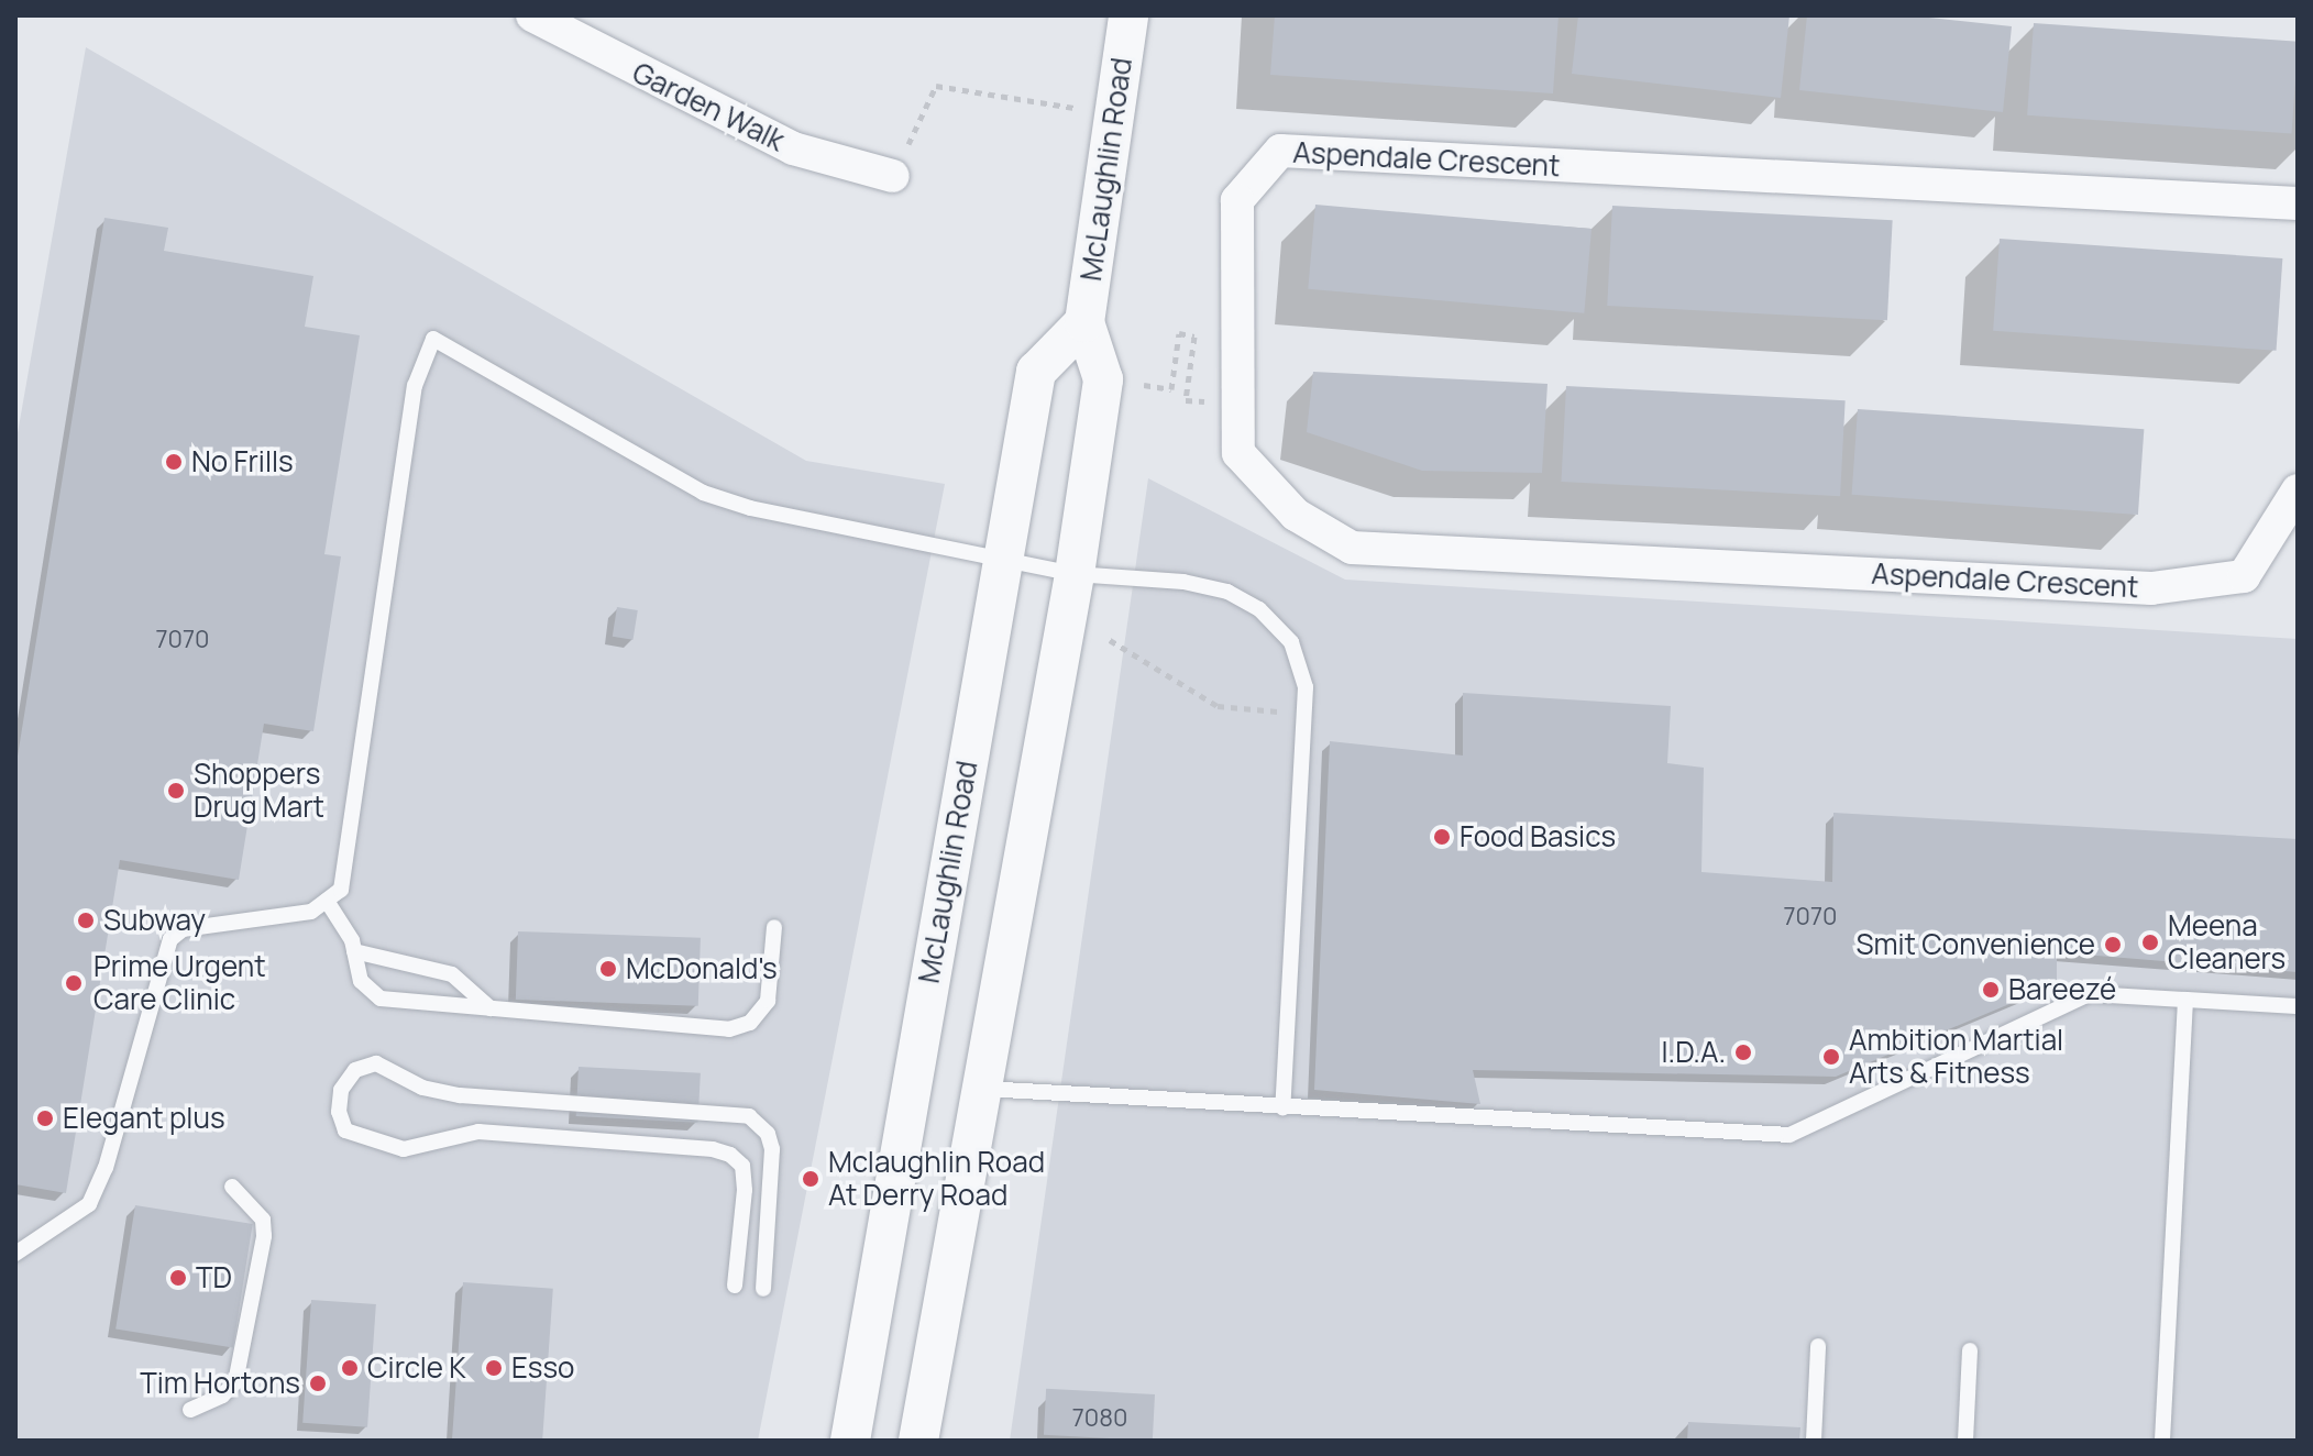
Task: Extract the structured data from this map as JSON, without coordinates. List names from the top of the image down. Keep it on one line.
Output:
{"streets":{"street":["Garden Walk","Aspendale Crescent","McLaughlin Road"]},"places":["No Frills","Shoppers Drug Mart","Food Basics","Subway","Meena Cleaners","Smit Convenience","McDonald's","Prime Urgent Care Clinic","Bareezé","I.D.A.","Ambition Martial Arts & Fitness","Elegant plus","Mclaughlin Road At Derry Road","TD","Circle K","Esso","Tim Hortons"],"house_numbers":["7070","7070","7080"]}
